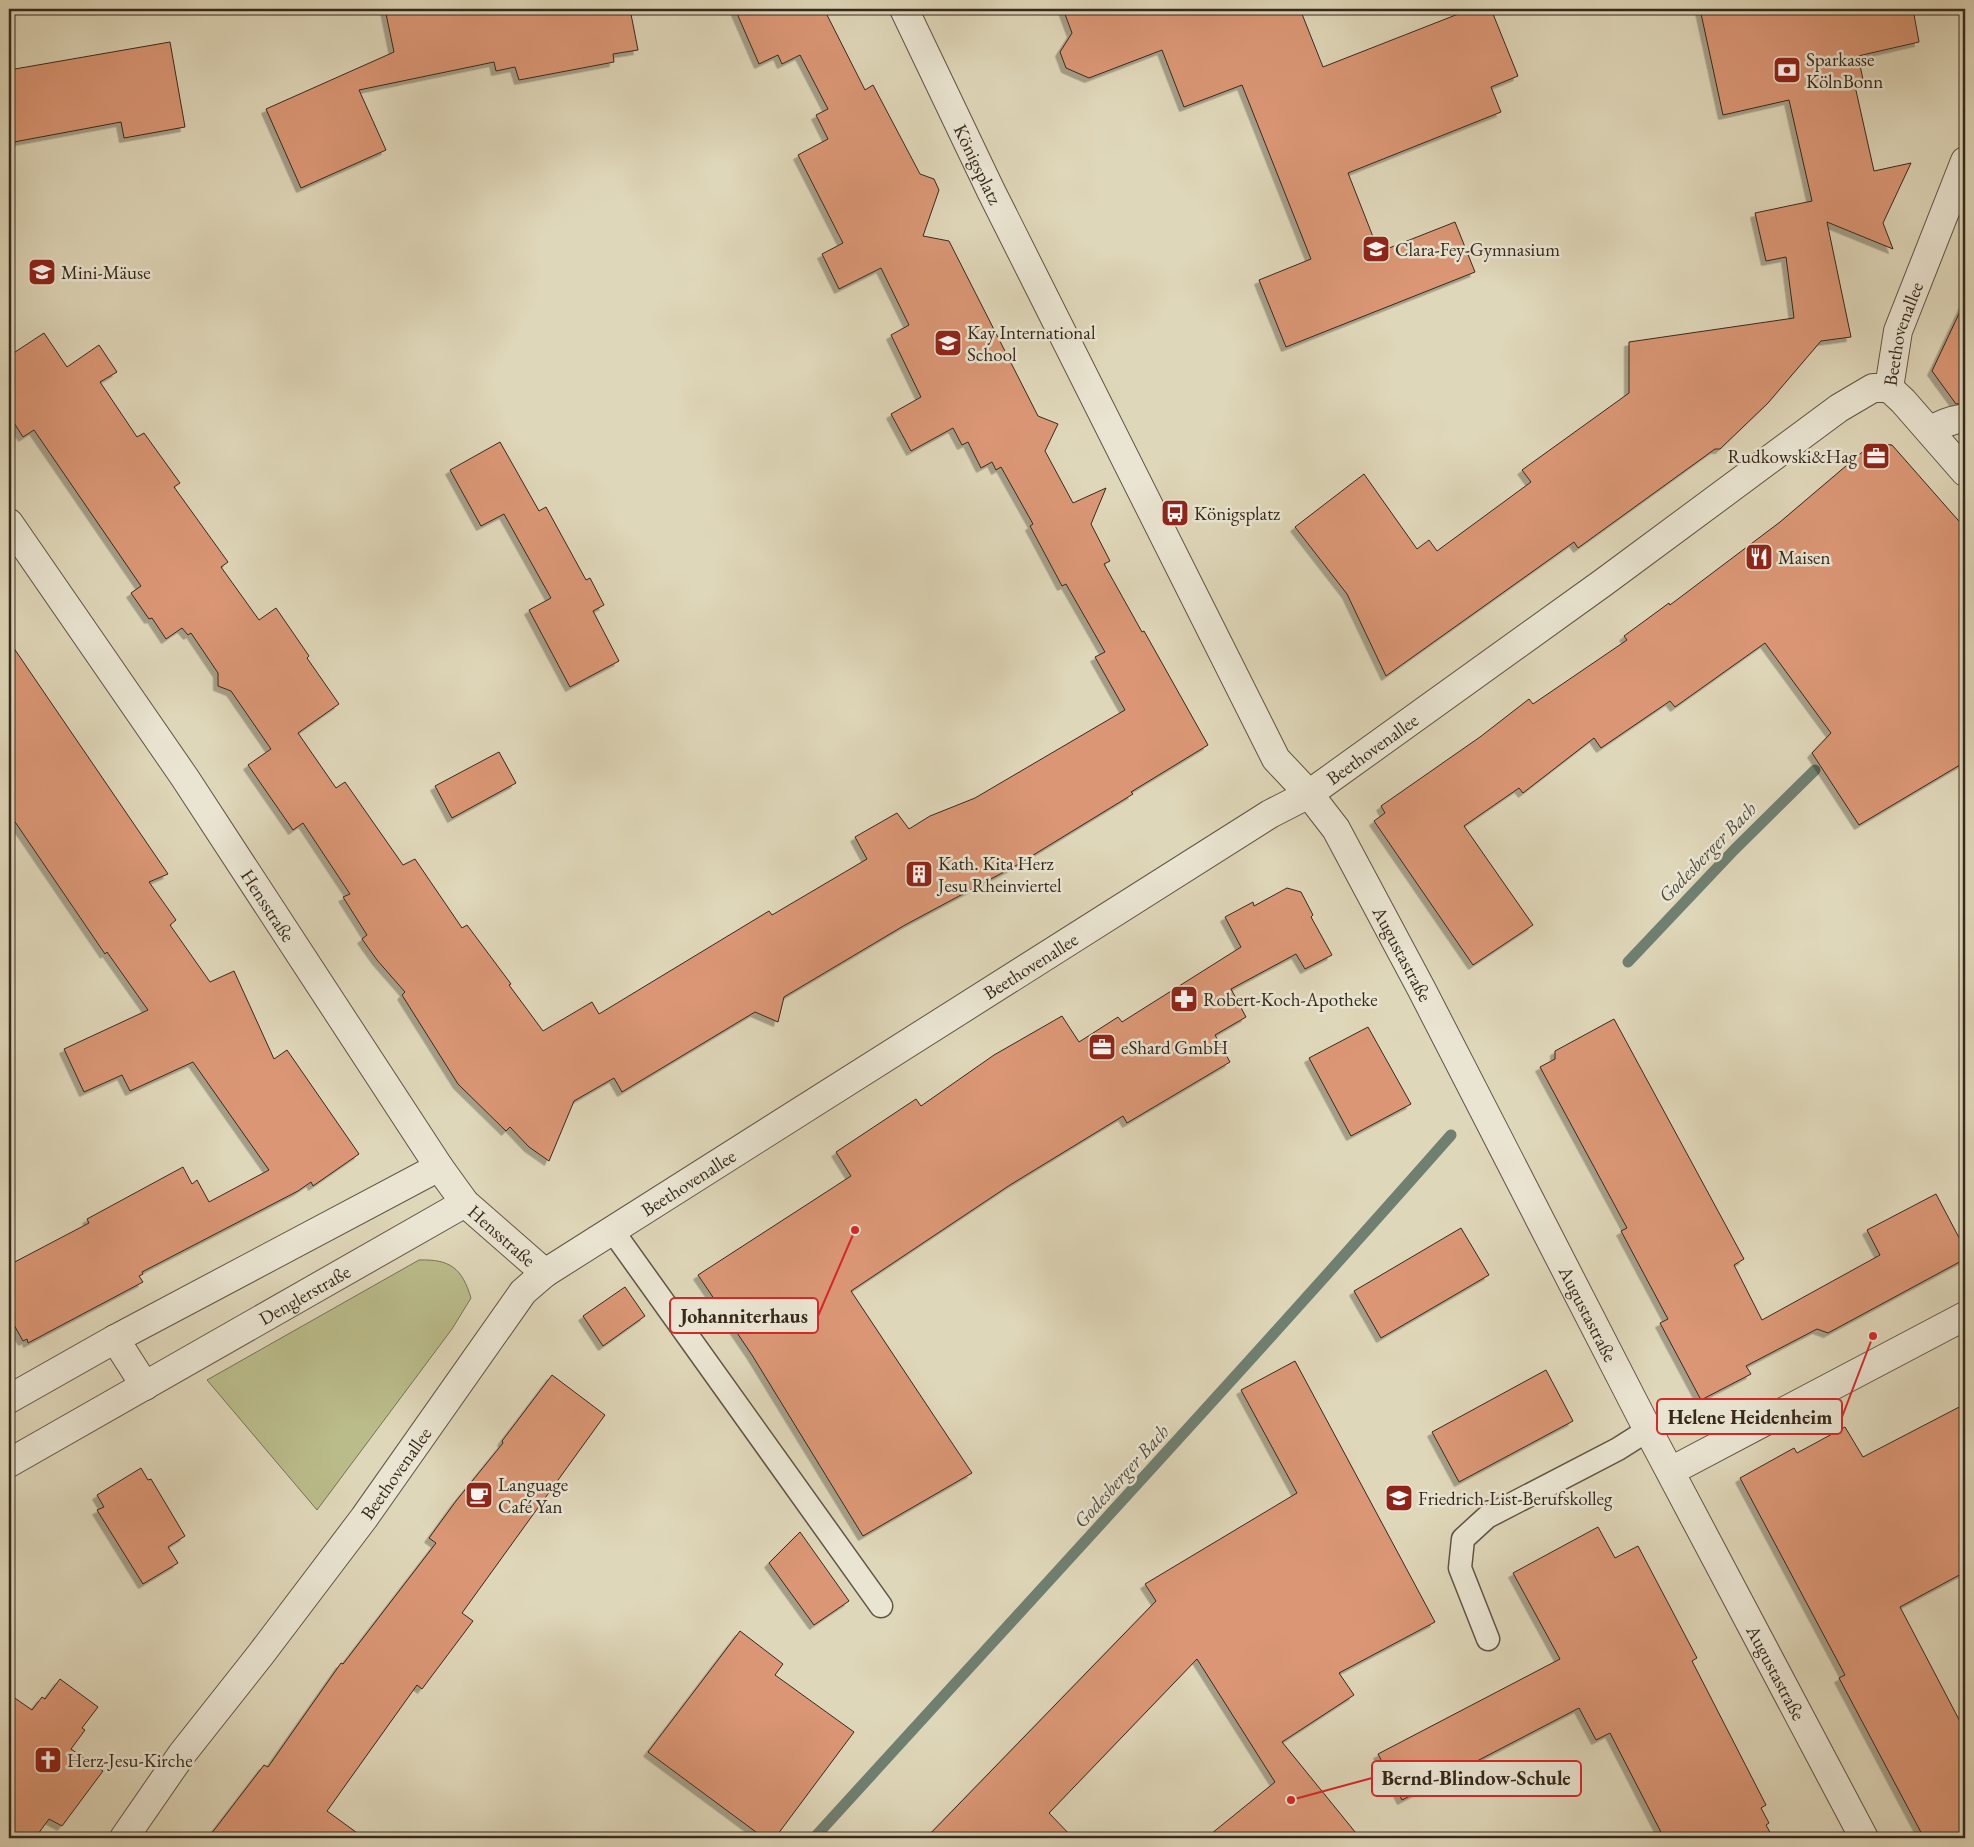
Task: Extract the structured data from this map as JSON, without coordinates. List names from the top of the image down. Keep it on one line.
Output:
{"streets":{"street":["Königsplatz","Beethovenallee","Hensstraße","Augustastraße","Denglerstraße"]},"crossings":[["Königsplatz","Beethovenallee"],["Königsplatz","Augustastraße"],["Beethovenallee","Hensstraße"],["Beethovenallee","Augustastraße"],["Hensstraße","Denglerstraße"]],"water":["Godesberger Bach"],"places":{"bank":["Sparkasse KölnBonn"],"school or university":["Clara-Fey-Gymnasium","Mini-Mäuse","Kay International School","Friedrich-List-Berufskolleg"],"office":["Rudkowski&Hag","eShard GmbH"],"bus stop":["Königsplatz"],"restaurant":["Maisen"],"building":["Kath. Kita Herz Jesu Rheinviertel"],"pharmacy":["Robert-Koch-Apotheke"],"other":["Johanniterhaus","Helene Heidenheim","Bernd-Blindow-Schule"],"cafe":["Language Café Yan"],"church":["Herz-Jesu-Kirche"]}}
